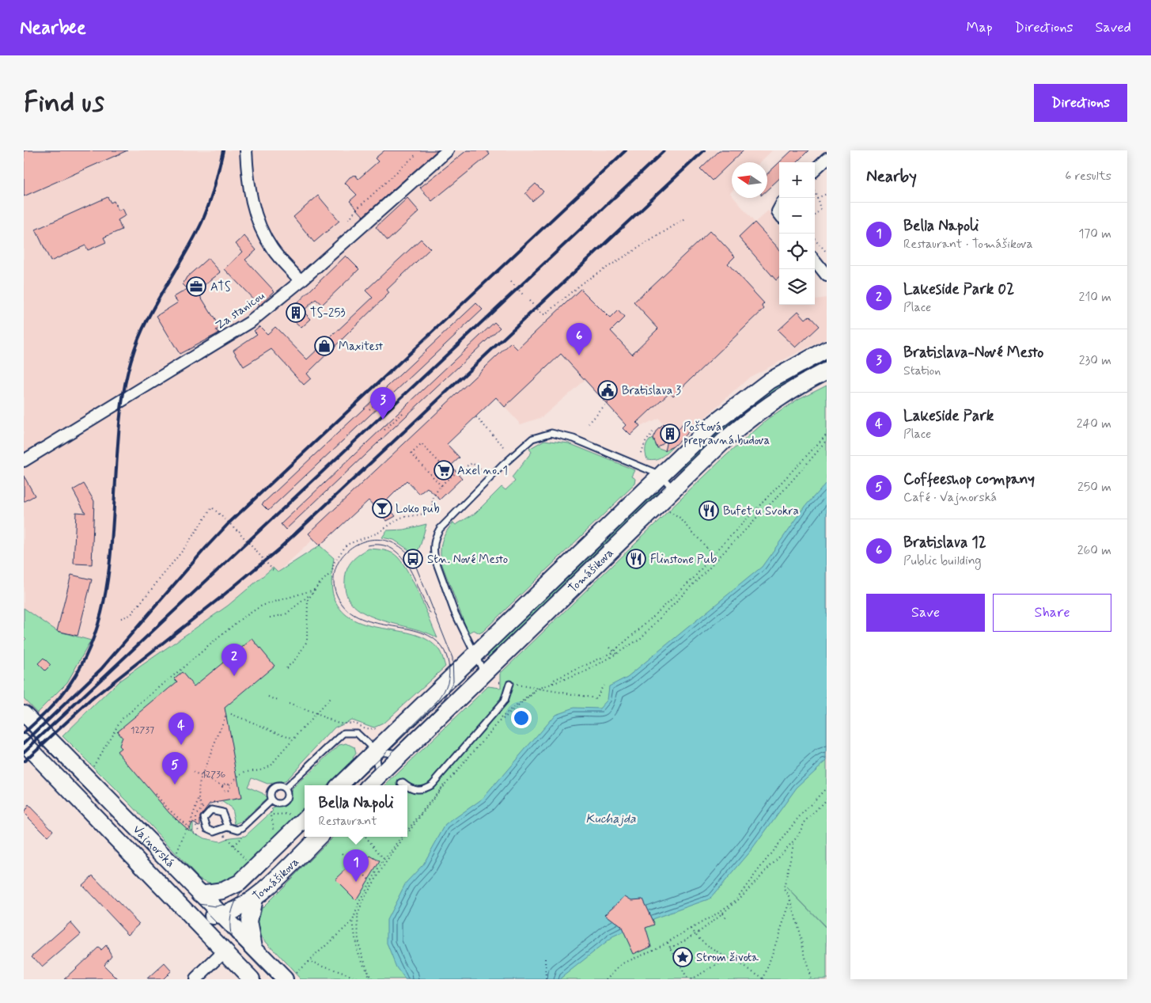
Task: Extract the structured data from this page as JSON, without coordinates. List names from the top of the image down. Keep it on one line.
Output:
{"streets":{"main road":["Tomášikova","Vajnorská"],"street":["Za stanicou"]},"crossings":[["Tomášikova","Vajnorská"]],"water":["Kuchajda"],"places":{"office":["ATS"],"building":["TS-253","Poštová prepravná budova"],"shop":["Maxitest"],"public building":["Bratislava 3"],"supermarket":["Axel no. 1"],"bar":["Loko pub"],"restaurant":["Bufet u Svokra","Flinstone Pub"],"bus stop":["Stn. Nové Mesto"],"place":["Strom života"]},"house_numbers":["12737","12736"],"north":"left","page":{"header":"Nearbee","nav":["Map","Directions","Saved"],"buttons":["Directions",["Save","Share"]],"title":"Find us","heading":["Nearby","6 results"],"map_buttons":["+","−"],"list":[{"mark":"1","name":"Bella Napoli","note":"Restaurant · Tomášikova","value":"170 m"},{"mark":"2","name":"Lakeside Park 02","note":"Place","value":"210 m"},{"mark":"3","name":"Bratislava-Nové Mesto","note":"Station","value":"230 m"},{"mark":"4","name":"Lakeside Park","note":"Place","value":"240 m"},{"mark":"5","name":"Coffeeshop company","note":"Café · Vajnorská","value":"250 m"},{"mark":"6","name":"Bratislava 12","note":"Public building","value":"260 m"}],"pins":["6","3","2","4","5","1"],"popup":["Bella Napoli","Restaurant"]}}
